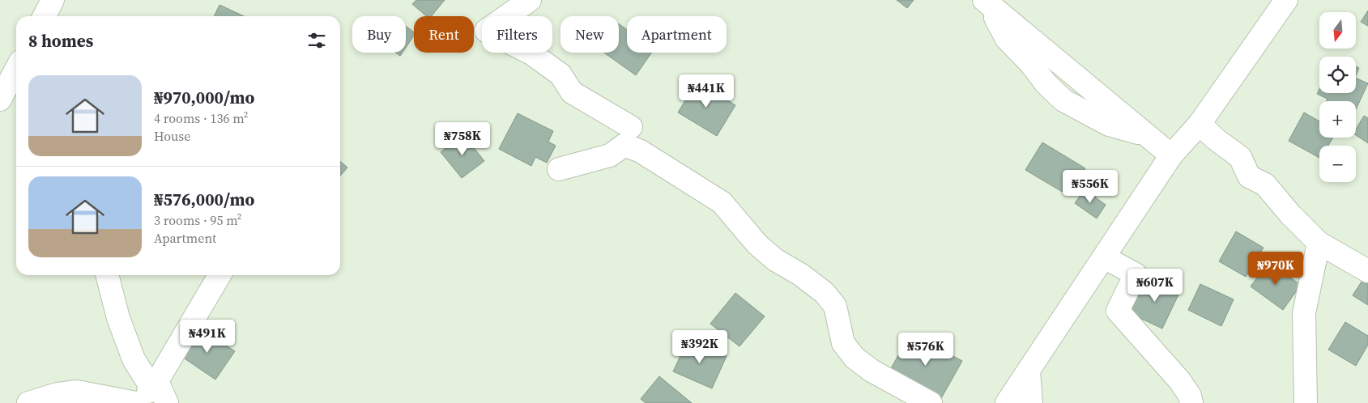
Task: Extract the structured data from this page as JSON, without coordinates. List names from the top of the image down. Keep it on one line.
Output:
{"north":"bottom","page":{"map_buttons":["+","−"],"chip":["Buy","Rent","Filters","New","Apartment"],"heading":"8 homes","list":[{"name":"₦970,000/mo","note":"4 rooms · 136 m² · House"},{"name":"₦576,000/mo","note":"3 rooms · 95 m² · Apartment"}],"price":["₦441K","₦758K","₦556K","₦970K","₦607K","₦491K","₦392K","₦576K"]}}
